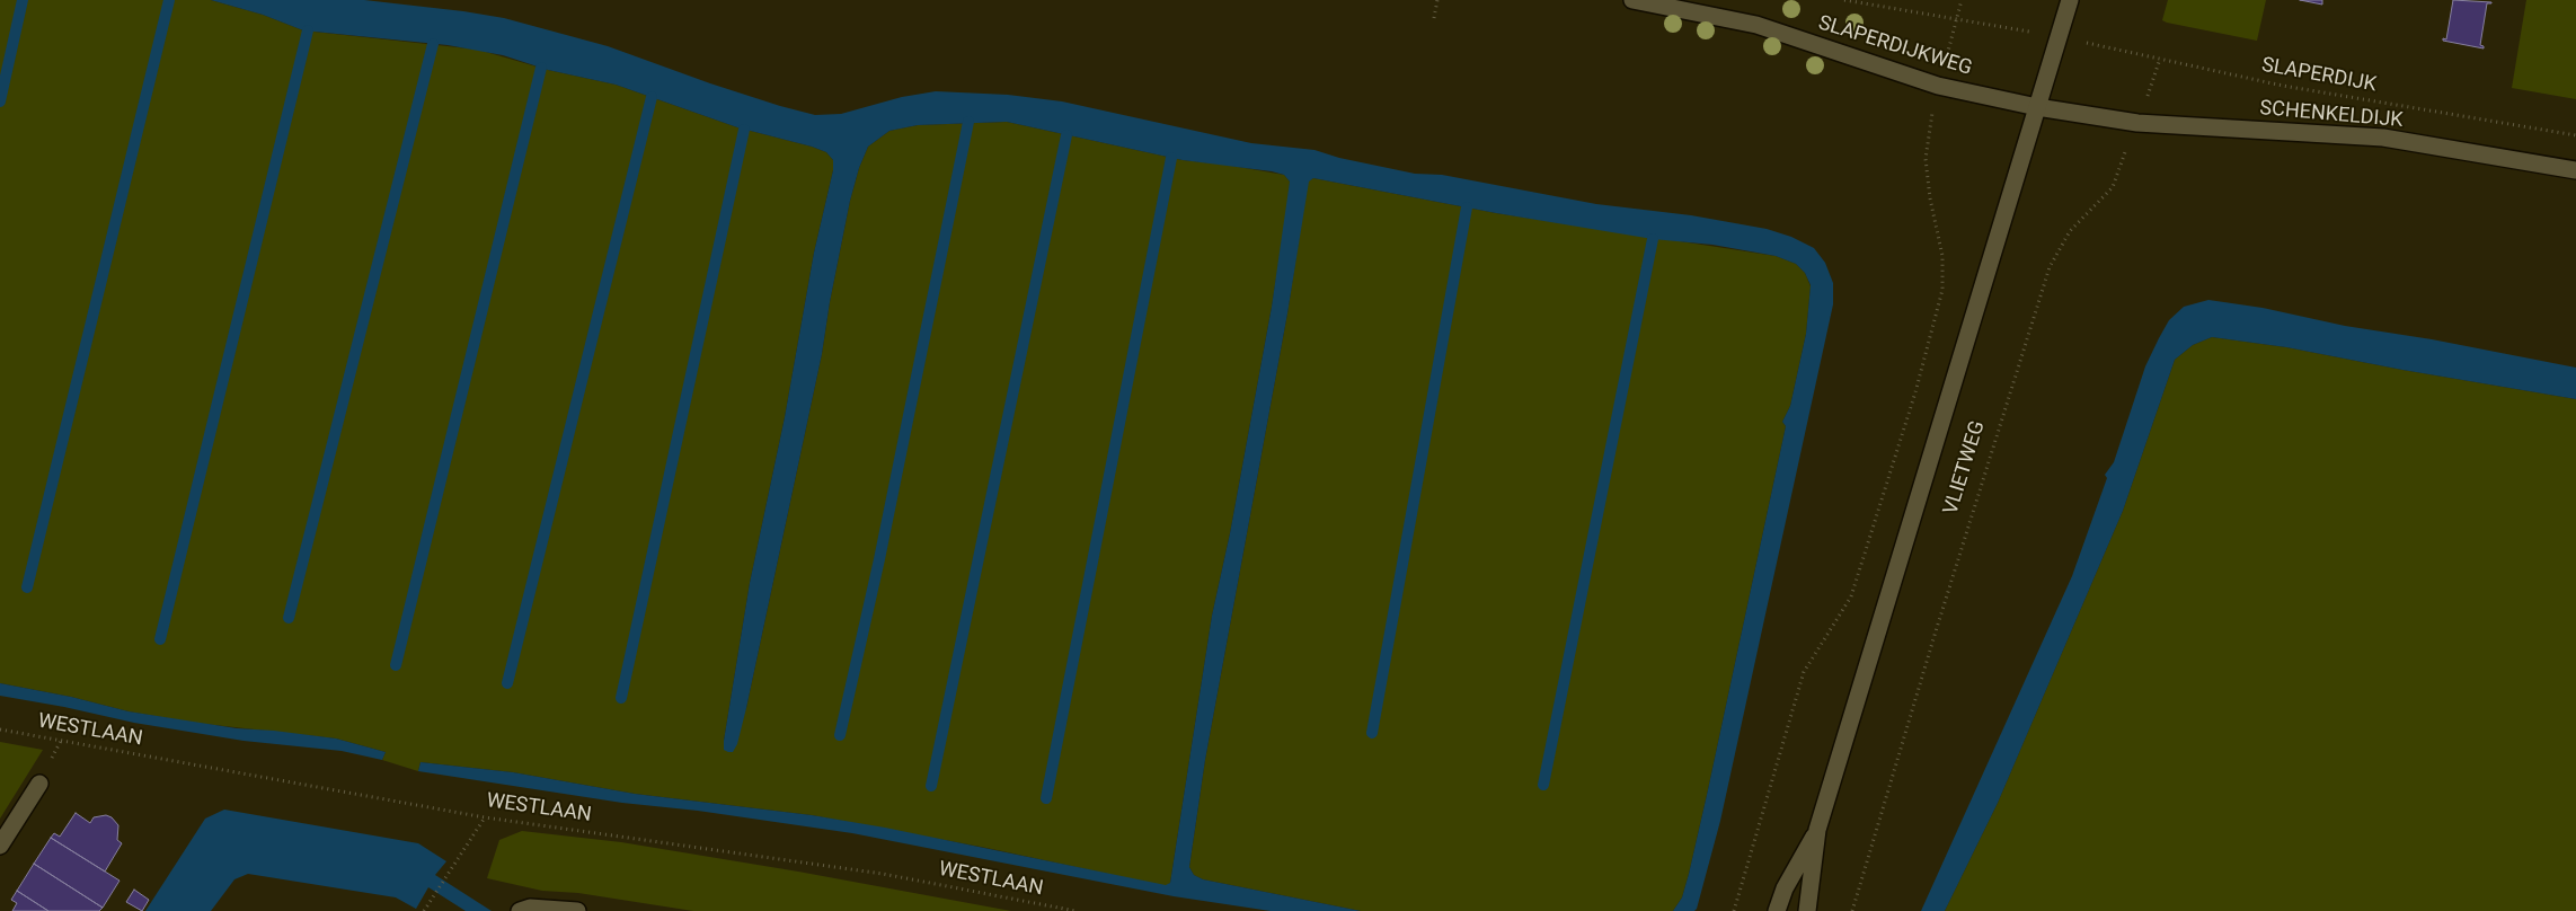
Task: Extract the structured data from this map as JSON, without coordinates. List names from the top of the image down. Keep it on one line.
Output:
{"streets":{"main road":["SLAPERDIJKWEG","SCHENKELDIJK","VLIETWEG"],"path":["SLAPERDIJK","WESTLAAN"]},"crossings":[["SLAPERDIJKWEG","SCHENKELDIJK"],["SLAPERDIJKWEG","VLIETWEG"],["SLAPERDIJK","VLIETWEG"],["SCHENKELDIJK","VLIETWEG"]]}
